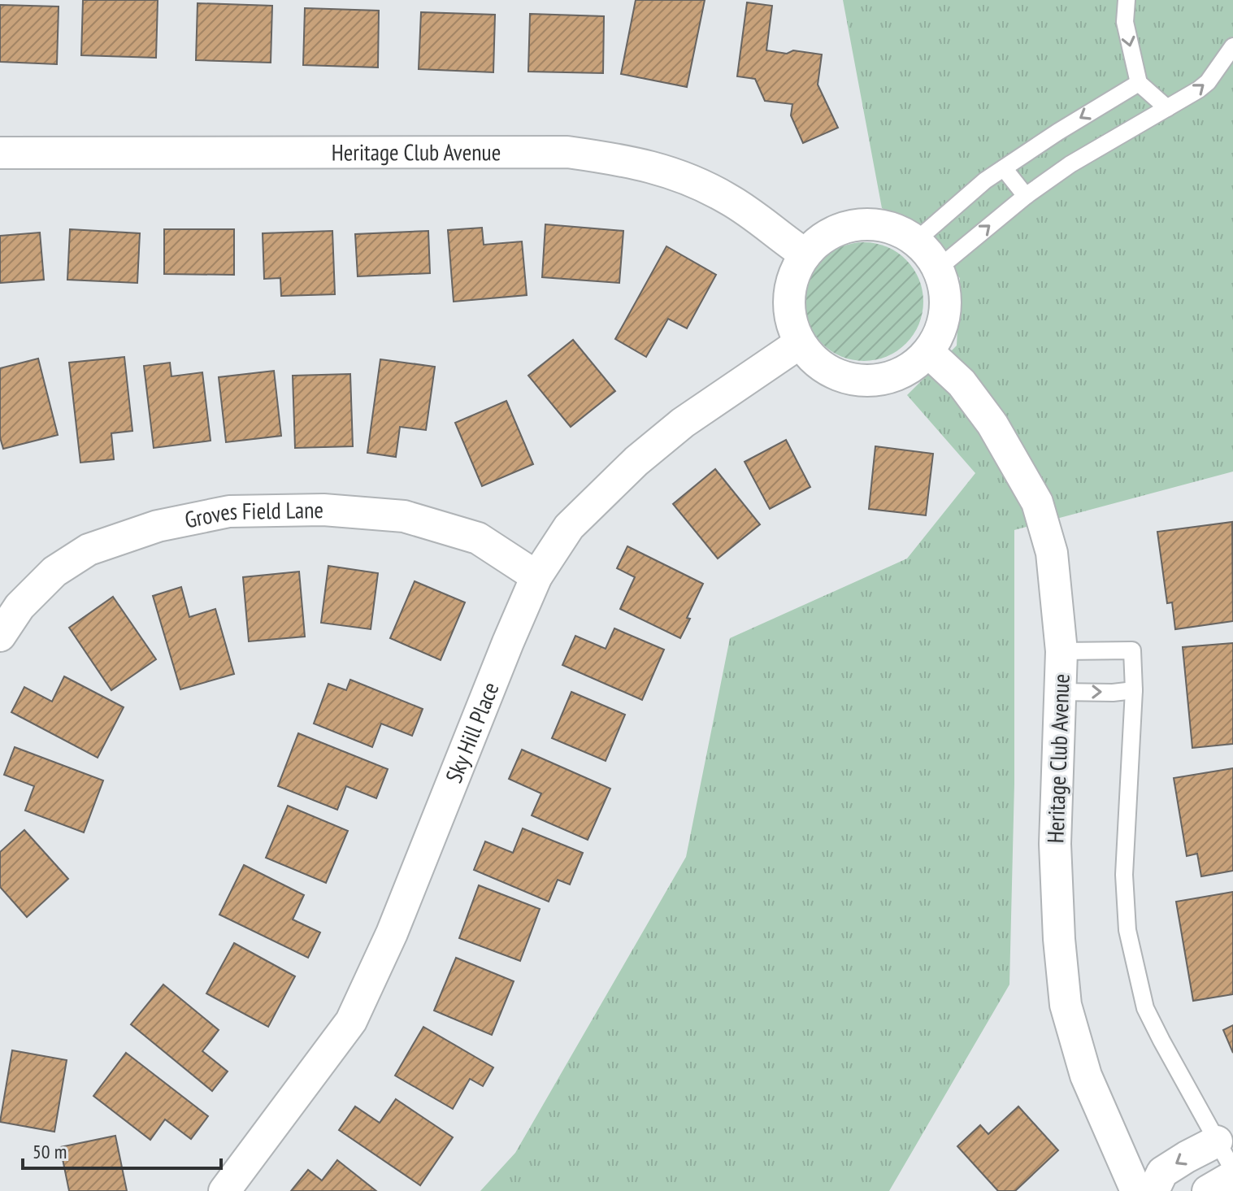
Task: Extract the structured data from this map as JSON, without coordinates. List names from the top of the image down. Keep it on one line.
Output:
{"streets":{"street":["Heritage Club Avenue","Groves Field Lane","Sky Hill Place"]},"crossings":[["Heritage Club Avenue","Sky Hill Place"],["Groves Field Lane","Sky Hill Place"]],"scale_bar":"50 m"}
